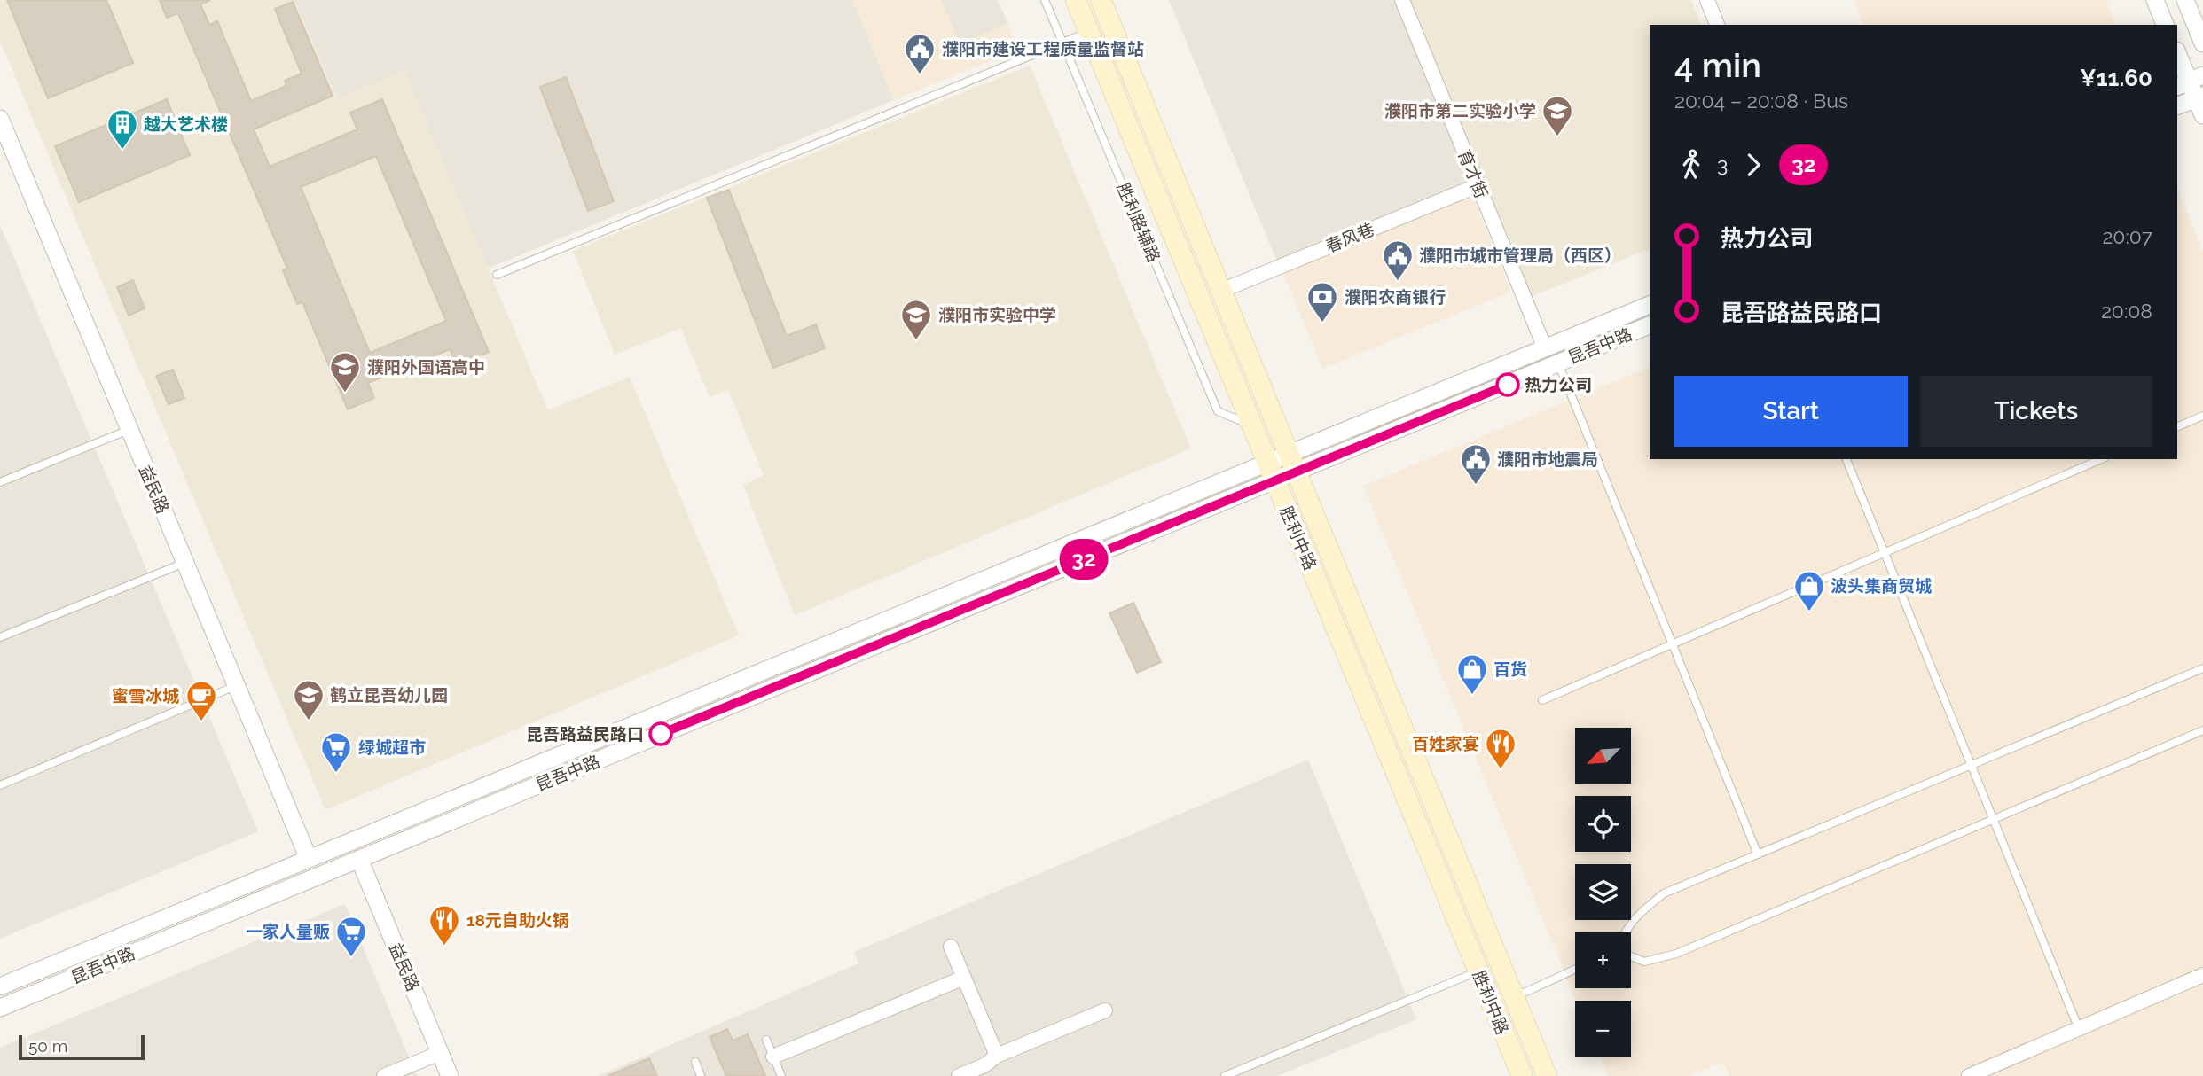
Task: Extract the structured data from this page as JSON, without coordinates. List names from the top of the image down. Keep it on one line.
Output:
{"streets":{"main road":["胜利中路"],"street":["育才街","春风巷","昆吾中路","益民路"],"lane":["胜利路辅路"]},"crossings":[["育才街","春风巷"],["育才街","昆吾中路"],["胜利路辅路","胜利中路"],["春风巷","胜利中路"],["昆吾中路","益民路"],["昆吾中路","胜利中路"]],"places":{"public building":["濮阳市建设工程质量监督站","濮阳市城市管理局（西区）","濮阳市地震局"],"school or university":["濮阳市第二实验小学","濮阳市实验中学","濮阳外国语高中","鹤立昆吾幼儿园"],"building":["越大艺术楼"],"bank":["濮阳农商银行"],"other":["热力公司","昆吾路益民路口"],"shop":["波头集商贸城","百货"],"cafe":["蜜雪冰城"],"restaurant":["百姓家宴","18元自助火锅"],"supermarket":["绿城超市","一家人量贩"]},"lines":["bus line 32"],"scale_bar":"50 m","north":"bottom left","page":{"on_map":"32","heading":["4 min","20:04 – 20:08 · Bus","¥11.60"],"legs":["3","32"],"list":[{"name":"热力公司","value":"20:07"},{"name":"昆吾路益民路口","value":"20:08"}],"buttons":["Start","Tickets"],"map_buttons":["+","−"],"scale":"50 m"}}
